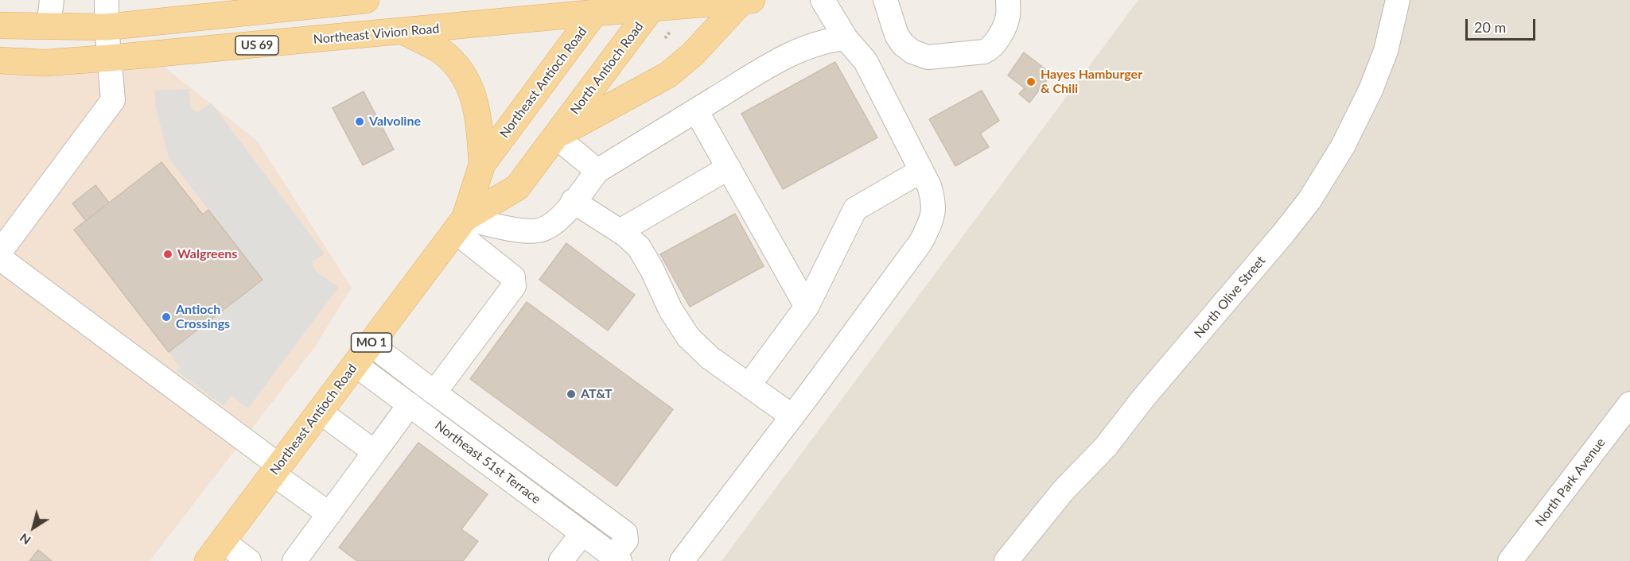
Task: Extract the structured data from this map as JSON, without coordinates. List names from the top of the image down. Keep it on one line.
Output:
{"streets":{"main road":["Northeast Vivion Road","US 69","North Antioch Road","Northeast Antioch Road","MO 1"],"street":["North Olive Street","Northeast 51st Terrace","North Park Avenue"]},"crossings":[["Northeast Vivion Road","North Antioch Road"],["Northeast Vivion Road","Northeast Antioch Road"],["North Antioch Road","Northeast Antioch Road"],["Northeast Antioch Road","MO 1"],["Northeast Antioch Road","Northeast 51st Terrace"]],"places":["Hayes Hamburger & Chili","Valvoline","Walgreens","Antioch Crossings","AT&T"],"scale_bar":"20 m","north":"bottom left"}
